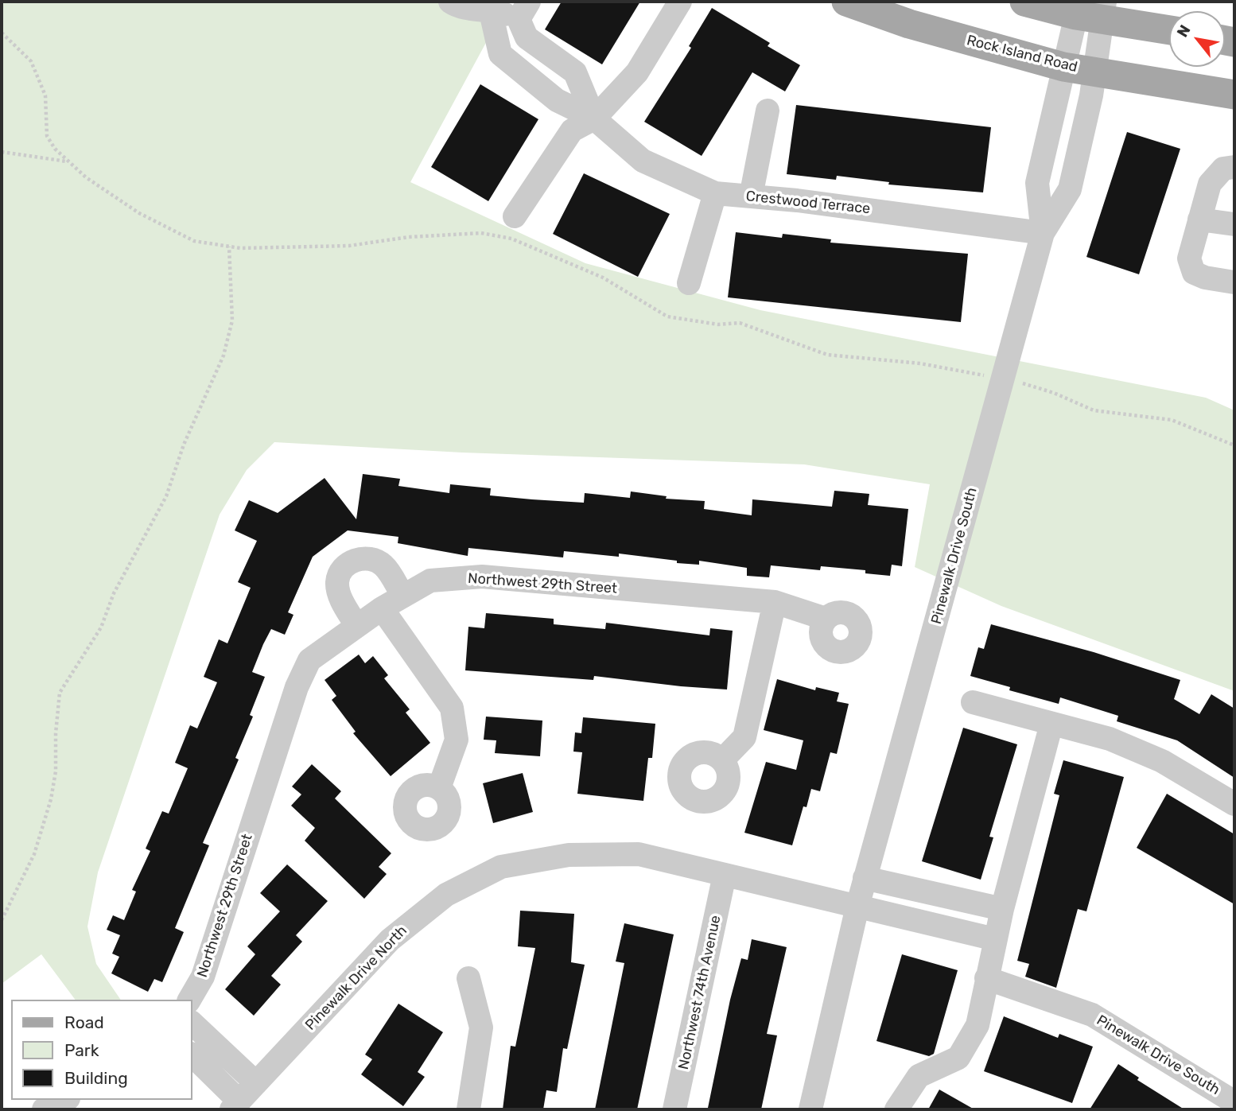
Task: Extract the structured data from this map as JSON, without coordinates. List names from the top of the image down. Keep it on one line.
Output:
{"streets":{"main road":["Rock Island Road"],"street":["Crestwood Terrace","Pinewalk Drive South","Northwest 29th Street","Pinewalk Drive North","Northwest 74th Avenue"]},"crossings":[["Rock Island Road","Pinewalk Drive South"],["Crestwood Terrace","Pinewalk Drive South"],["Pinewalk Drive South","Pinewalk Drive North"],["Pinewalk Drive North","Northwest 74th Avenue"]],"legend":["Road","Park","Building"],"north":"top left"}
